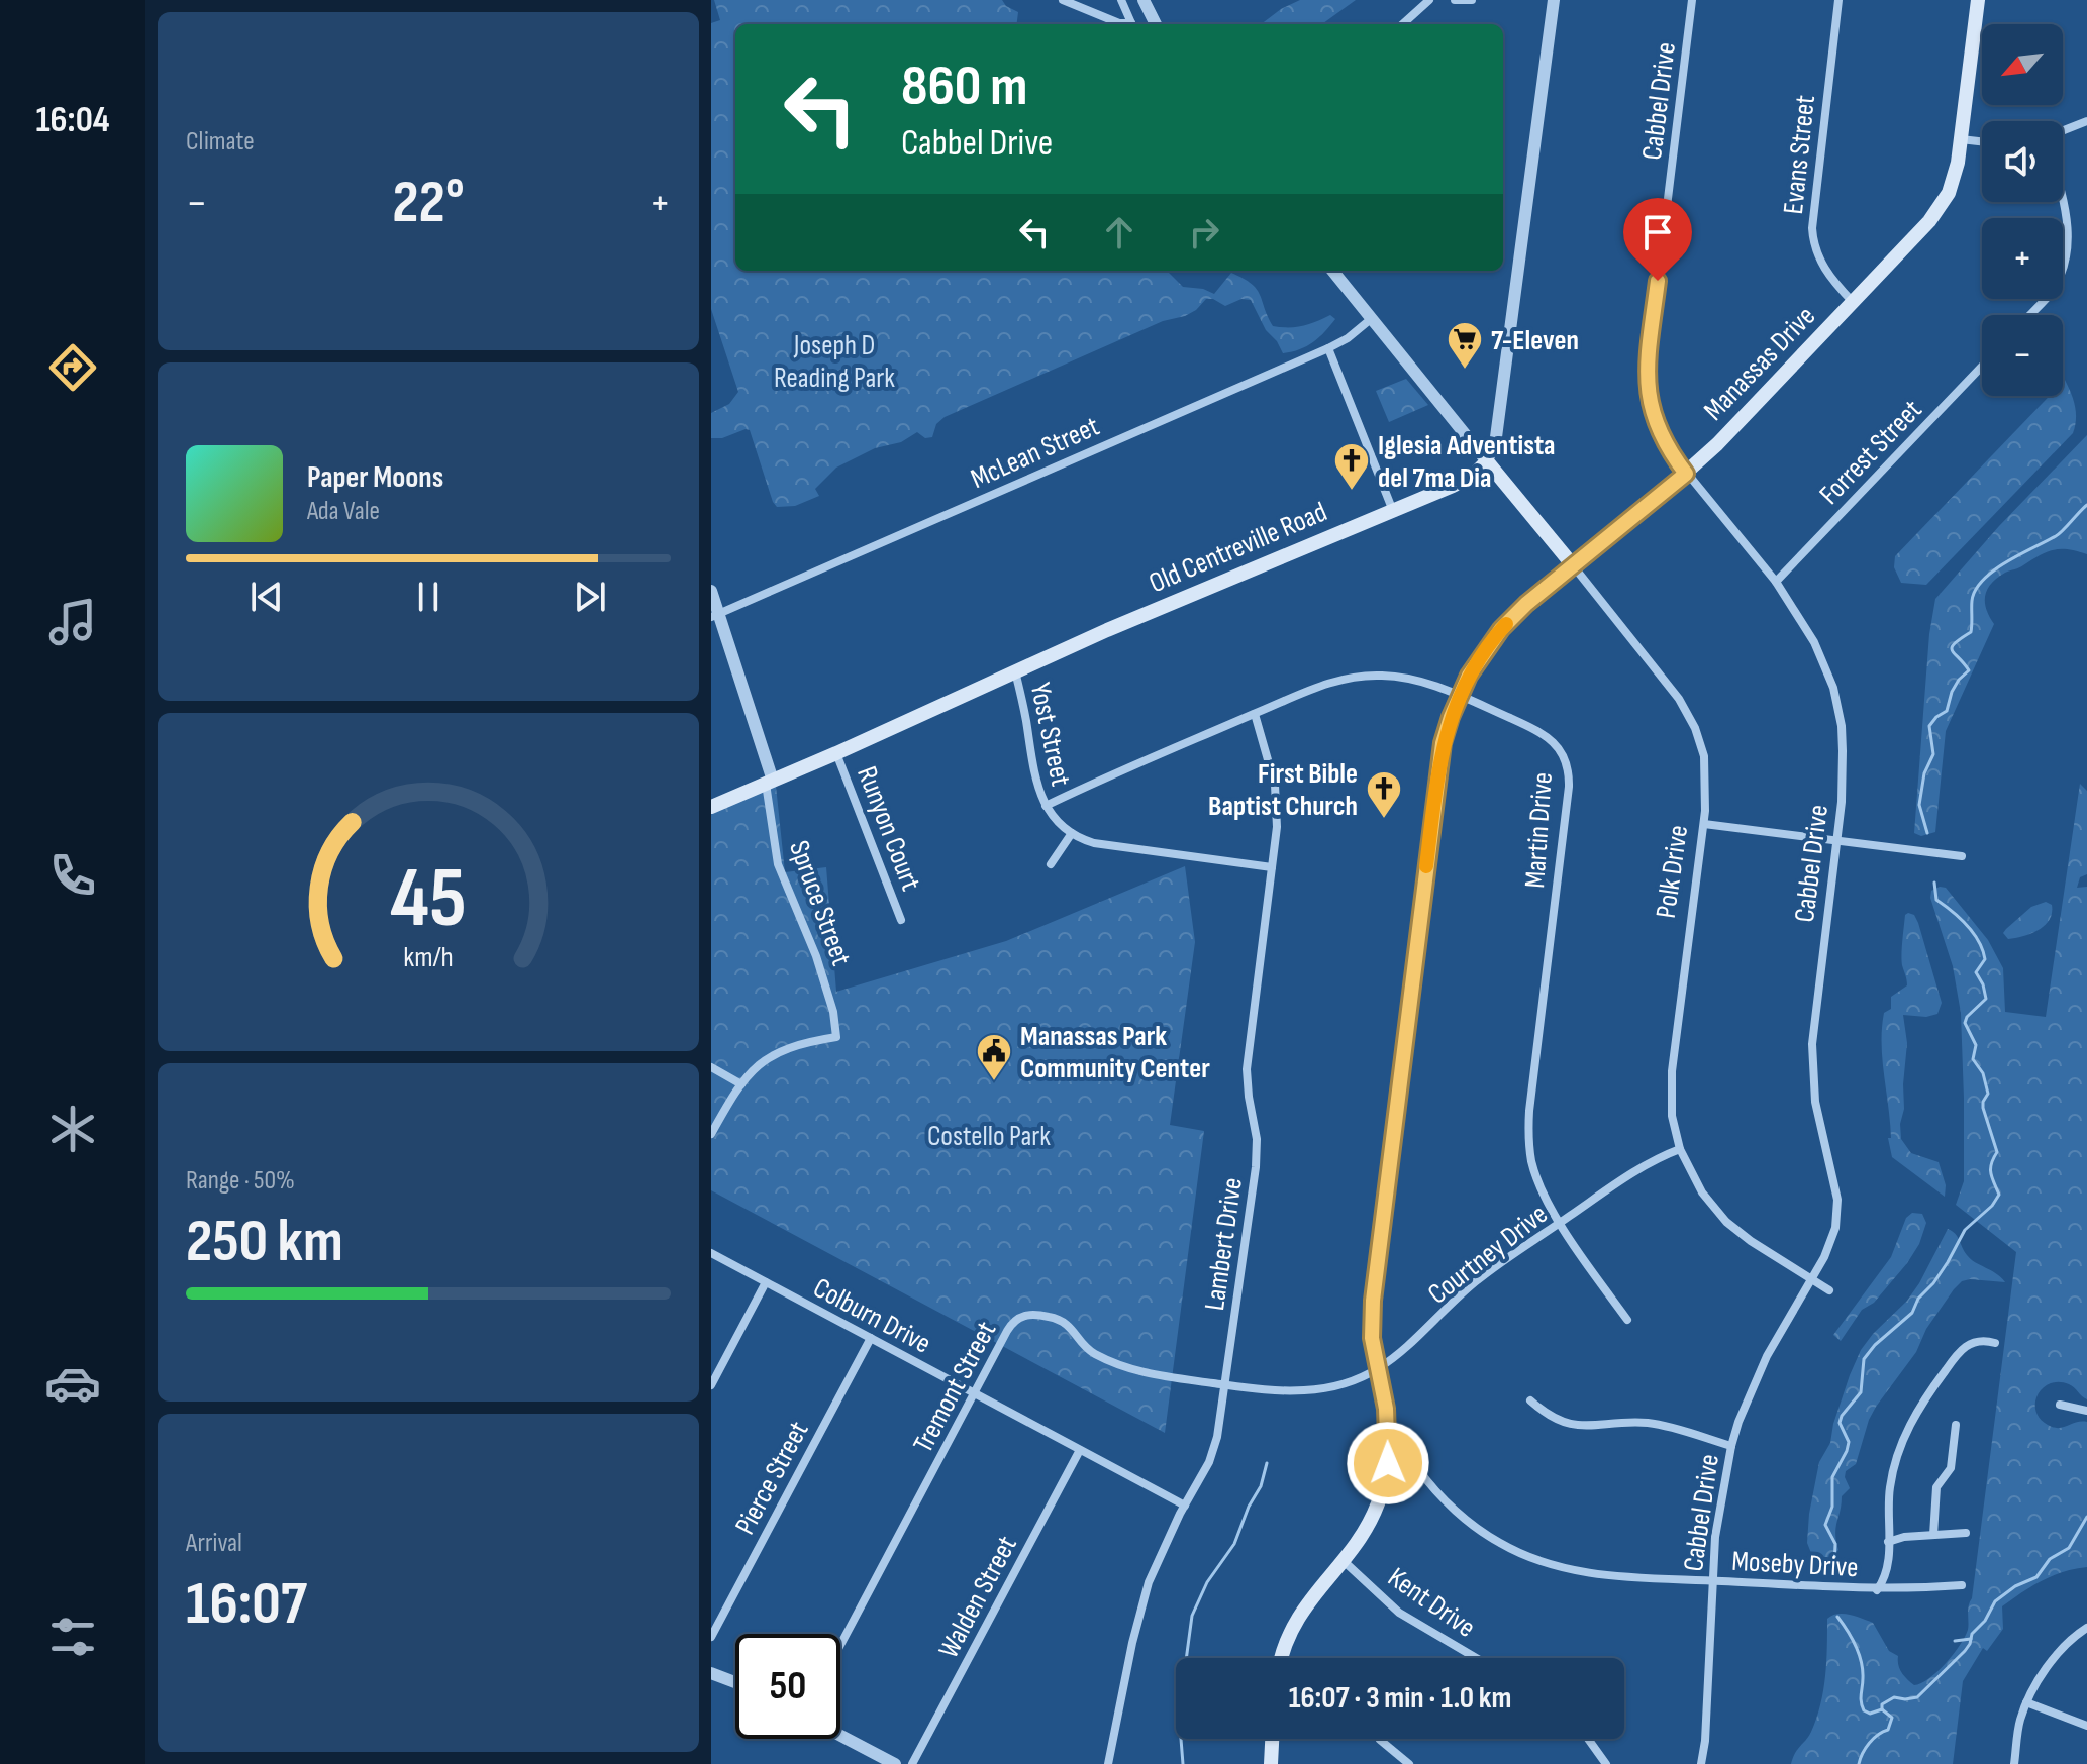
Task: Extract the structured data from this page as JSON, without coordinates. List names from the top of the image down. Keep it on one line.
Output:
{"streets":{"main road":["Manassas Drive","Old Centreville Road","Polk Drive"],"street":["Cabbel Drive","Evans Street","McLean Street","Forrest Street","Yost Street","Runyon Court","Martin Drive","Spruce Street","Lambert Drive","Courtney Drive","Colburn Drive","Tremont Street","Pierce Street","Moseby Drive","Walden Street","Kent Drive"]},"crossings":[["Cabbel Drive","Manassas Drive"],["Cabbel Drive","Forrest Street"],["Cabbel Drive","Polk Drive"],["Cabbel Drive","Moseby Drive"],["Evans Street","Manassas Drive"],["Manassas Drive","Martin Drive"],["Manassas Drive","Polk Drive"],["Manassas Drive","Courtney Drive"],["Manassas Drive","Moseby Drive"],["Manassas Drive","Kent Drive"],["McLean Street","Spruce Street"],["Old Centreville Road","Yost Street"],["Old Centreville Road","Runyon Court"],["Old Centreville Road","Polk Drive"],["Old Centreville Road","Spruce Street"],["Yost Street","Martin Drive"],["Yost Street","Lambert Drive"],["Martin Drive","Lambert Drive"],["Martin Drive","Courtney Drive"],["Polk Drive","Courtney Drive"],["Lambert Drive","Courtney Drive"],["Lambert Drive","Colburn Drive"],["Lambert Drive","Tremont Street"],["Courtney Drive","Tremont Street"],["Colburn Drive","Tremont Street"],["Colburn Drive","Pierce Street"],["Colburn Drive","Walden Street"]],"parks":["Joseph D Reading Park","Costello Park"],"places":{"supermarket":["7-Eleven"],"church":["Iglesia Adventista del 7ma Dia","First Bible Baptist Church"],"public building":["Manassas Park Community Center"]},"north":"bottom left","page":{"tabs":"16:04","tile":["Climate",["Range · 50%","250 km"],["Arrival","16:07"]],"map_buttons":["+","−"],"turn":["860 m","Cabbel Drive"],"heat":["−","22°","+"],"song":["Paper Moons","Ada Vale"],"limit":"50","trip":"16:07 · 3 min · 1.0 km","gauge":["45","km/h"]}}
